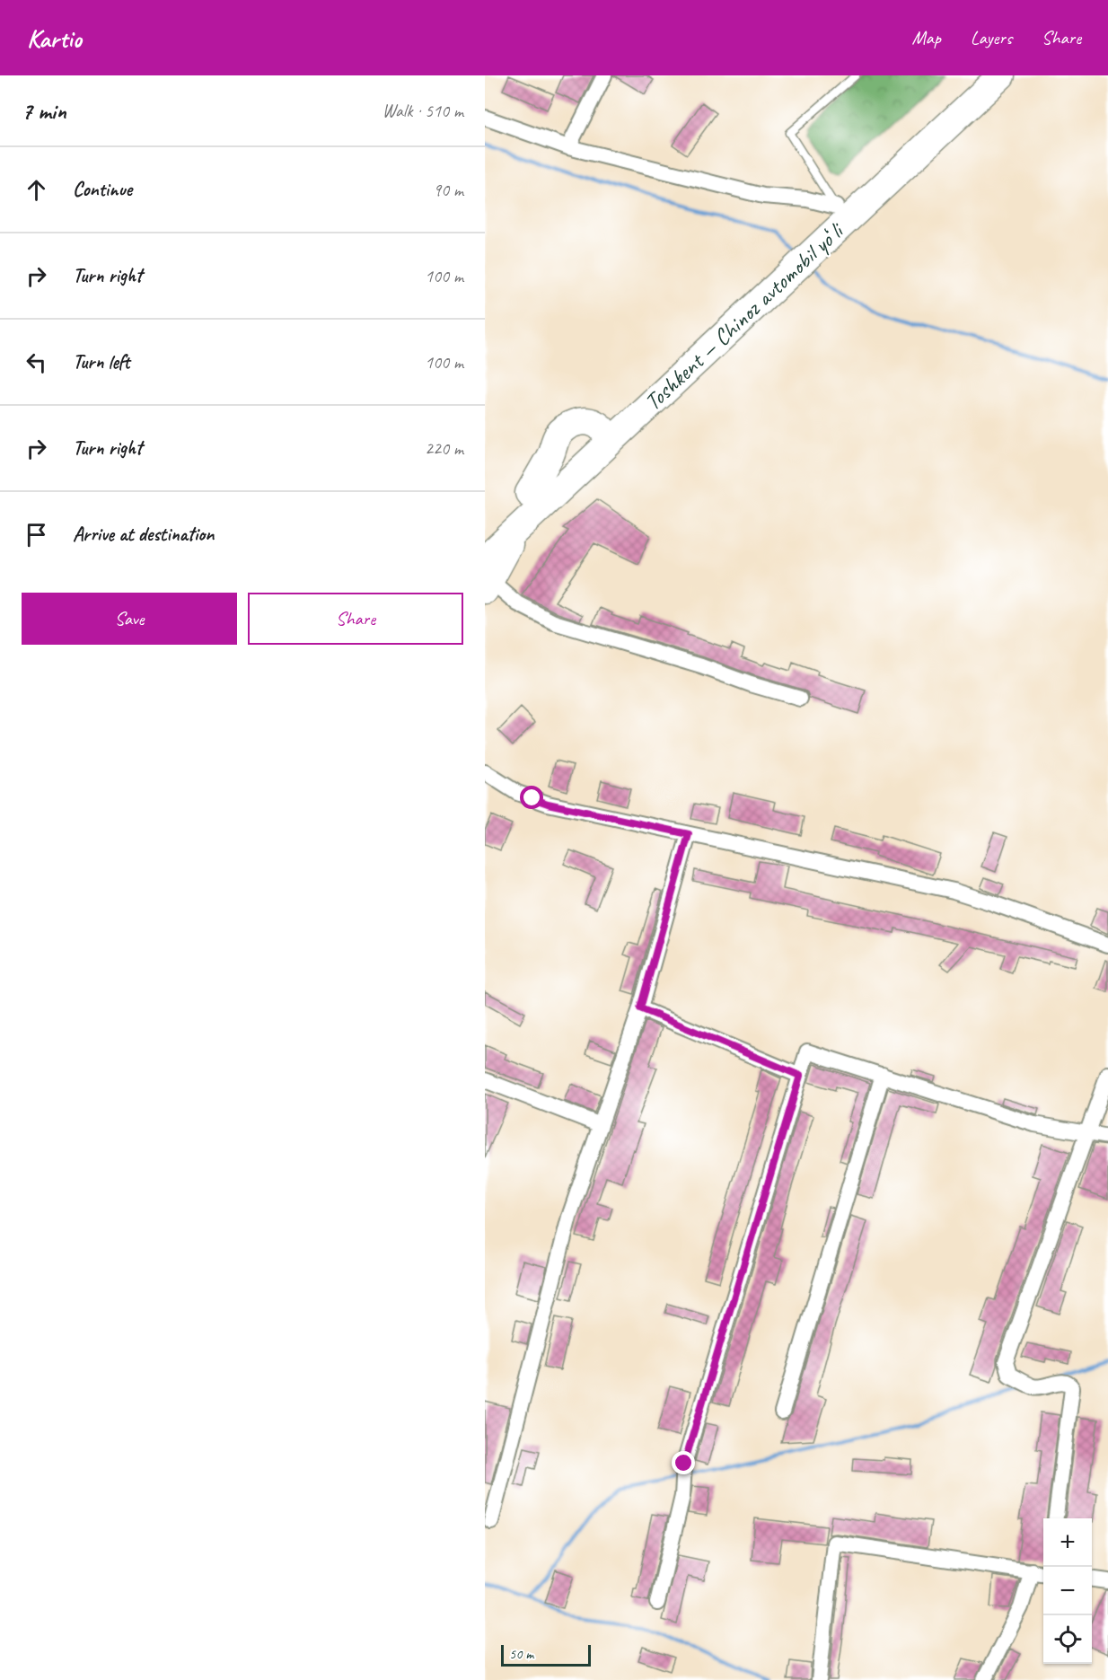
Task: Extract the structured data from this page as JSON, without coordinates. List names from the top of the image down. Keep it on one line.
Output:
{"streets":{"highway":["Toshkent — Chinoz avtomobil yoʻli"]},"scale_bar":"50 m","page":{"header":"Kartio","nav":["Map","Layers","Share"],"heading":["7 min","Walk · 510 m"],"list":[["Continue","90 m"],["Turn right","100 m"],["Turn left","100 m"],["Turn right","220 m"],"Arrive at destination"],"buttons":["Save","Share"],"map_buttons":["+","−"],"scale":"50 m"}}
